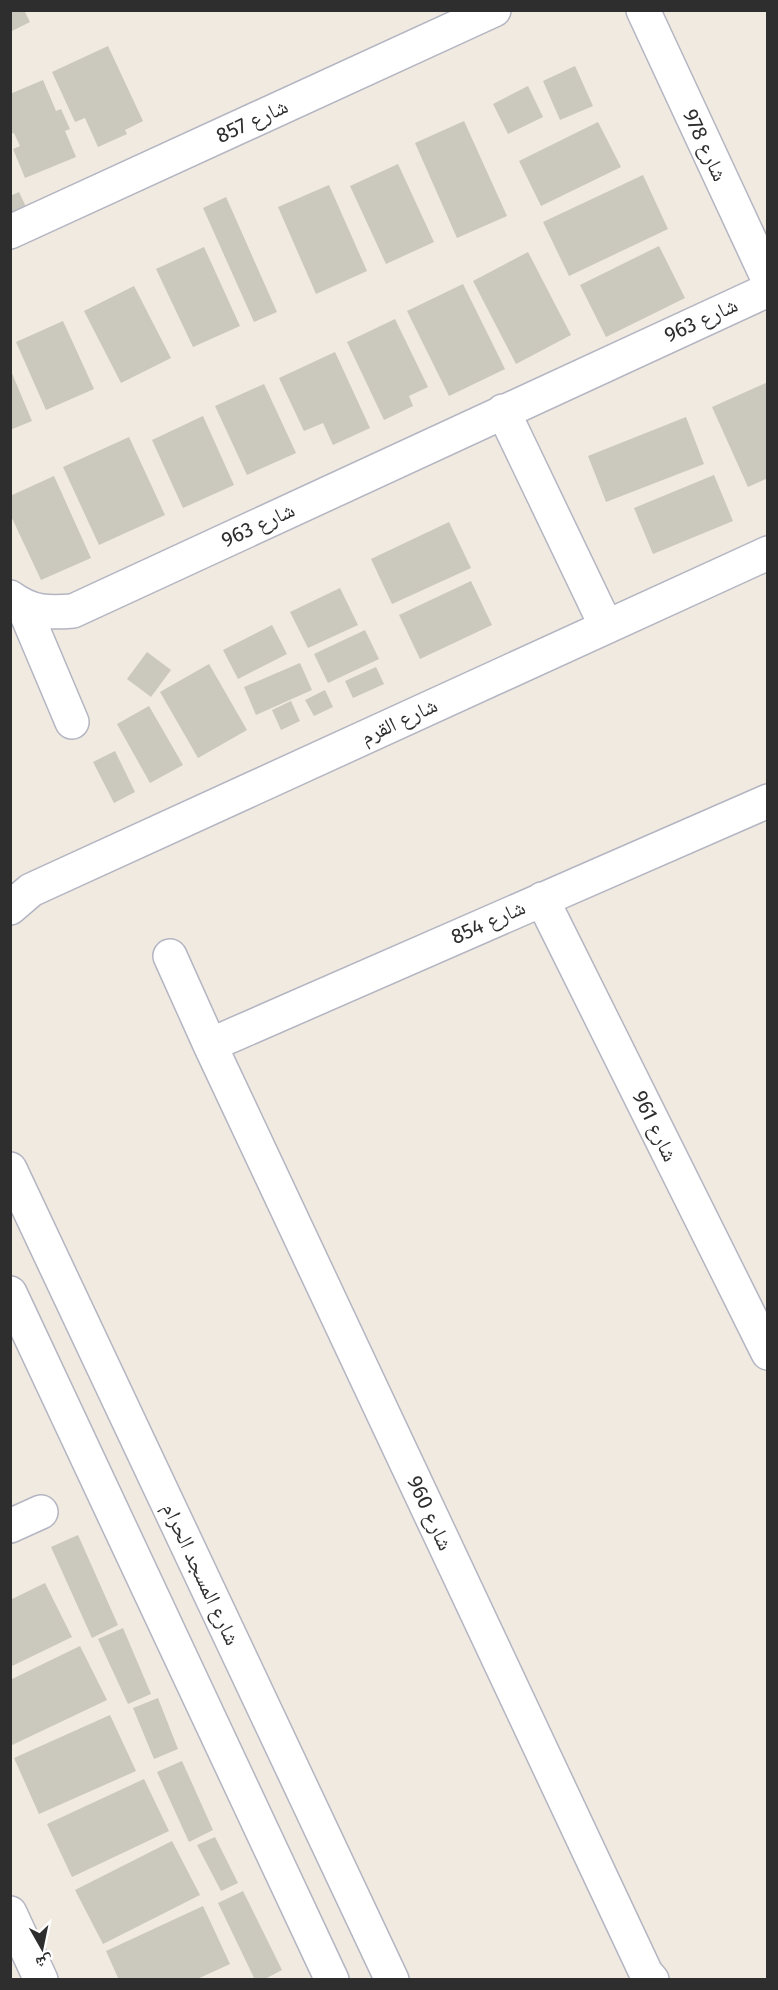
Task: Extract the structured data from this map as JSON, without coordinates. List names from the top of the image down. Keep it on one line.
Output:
{"streets":{"street":["شارع 857","شارع 978","شارع 963","شارع القرم","شارع 854","شارع 961","شارع 960","شارع المسجد الحرام"]},"crossings":[["شارع 854","شارع 961"],["شارع 854","شارع 960"]],"north":"bottom"}
